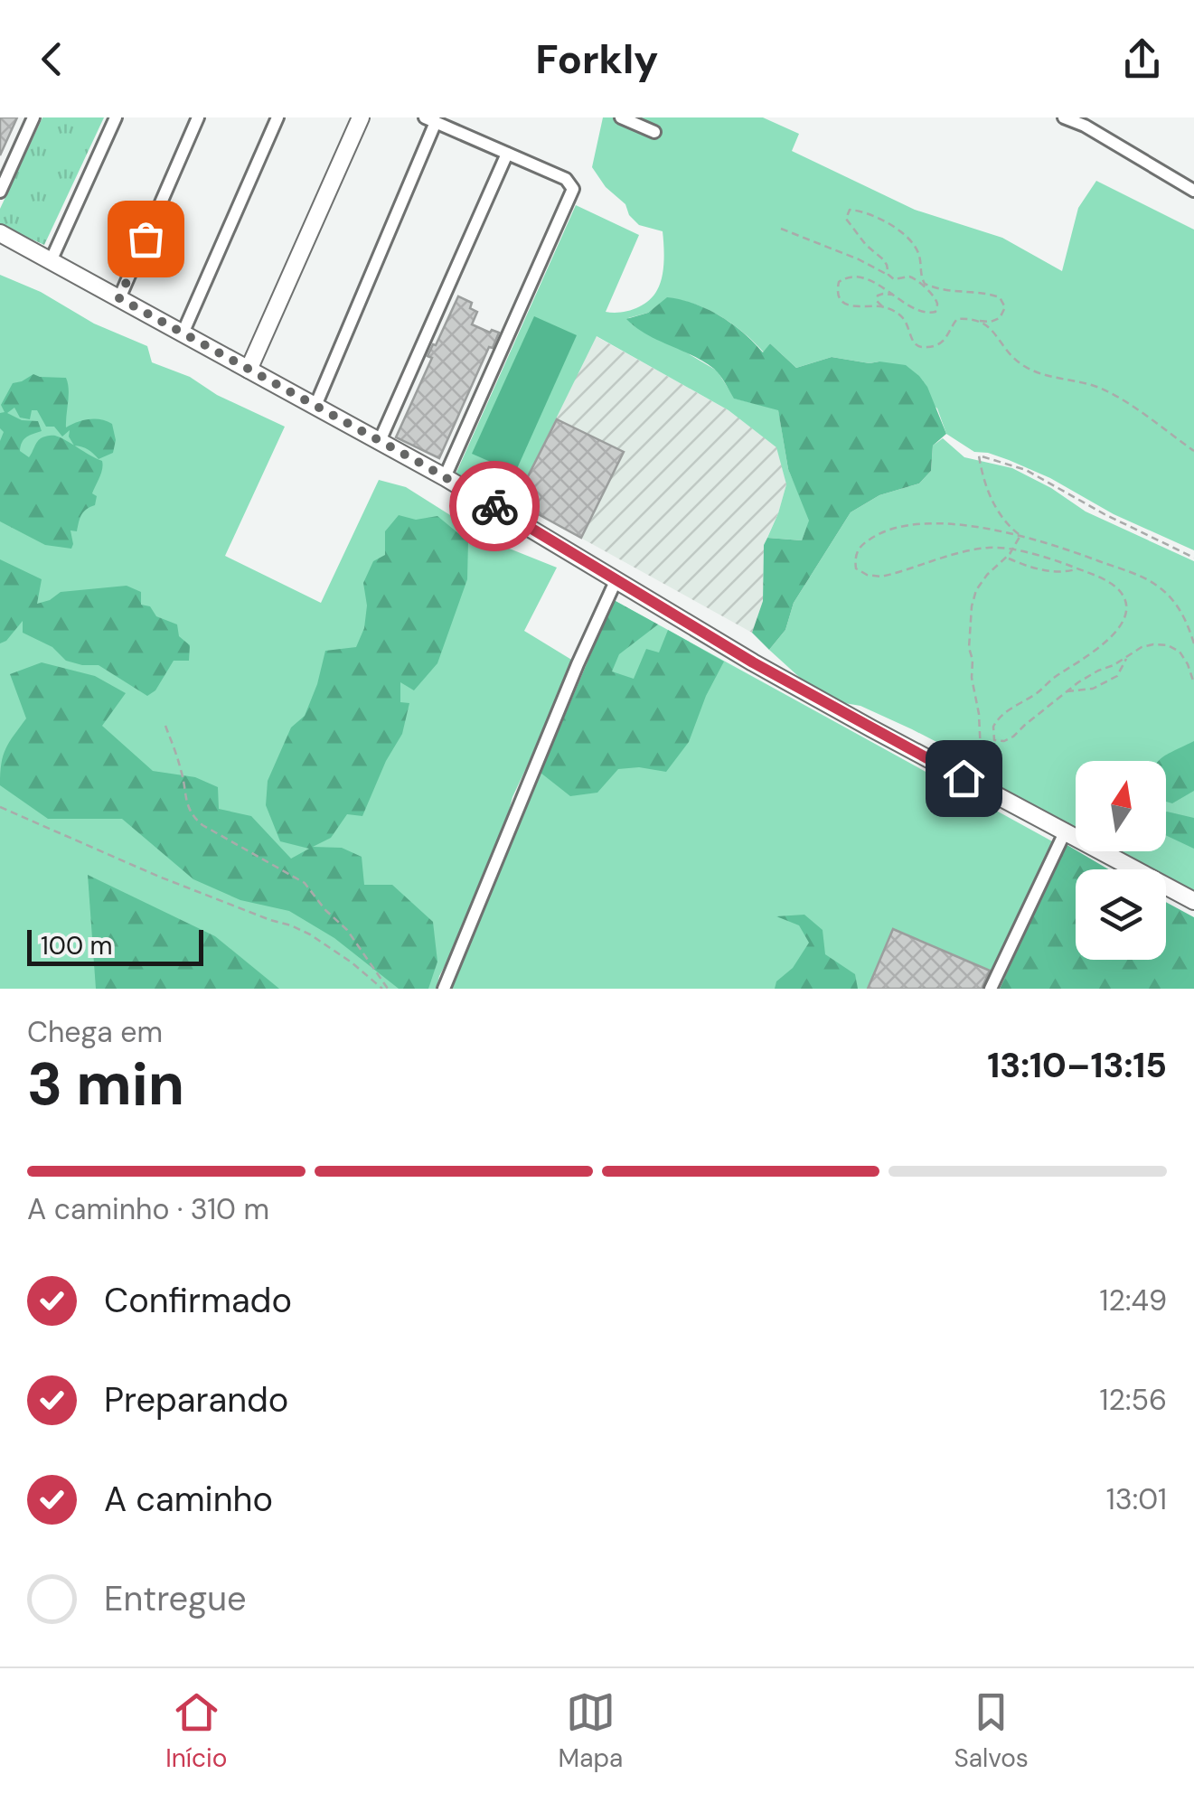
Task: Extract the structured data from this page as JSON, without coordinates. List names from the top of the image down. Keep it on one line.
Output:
{"scale_bar":"100 m","north":"top","page":{"header":"Forkly","scale":"100 m","heading":["3 min","Chega em","13:10–13:15"],"bar":"A caminho · 310 m","list":[["Confirmado","12:49"],["Preparando","12:56"],["A caminho","13:01"],"Entregue"],"tabs":["Início","Mapa","Salvos"]}}
